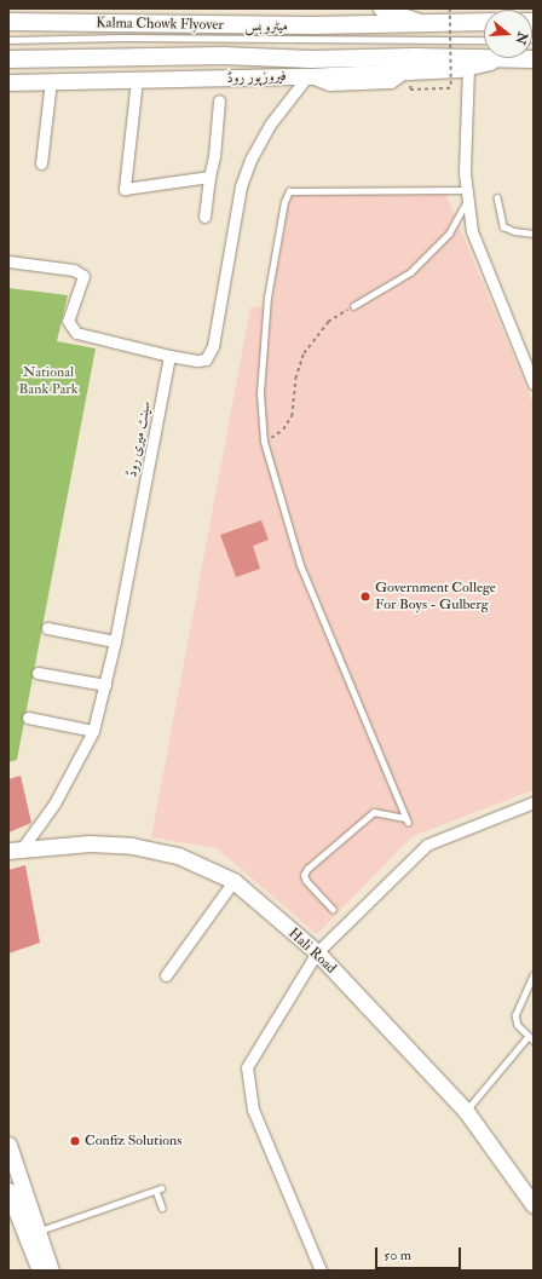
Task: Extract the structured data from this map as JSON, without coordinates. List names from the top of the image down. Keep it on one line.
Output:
{"streets":{"main road":["Kalma Chowk Flyover","فیروزپور روڈ","Hali Road"],"street":["سینٹ میری روڈ"],"lane":["میٹرو بس"]},"crossings":[["Kalma Chowk Flyover","فیروزپور روڈ"],["سینٹ میری روڈ","Hali Road"]],"parks":["National Bank Park"],"places":["Government College For Boys - Gulberg","Confiz Solutions"],"scale_bar":"50 m","north":"right"}
